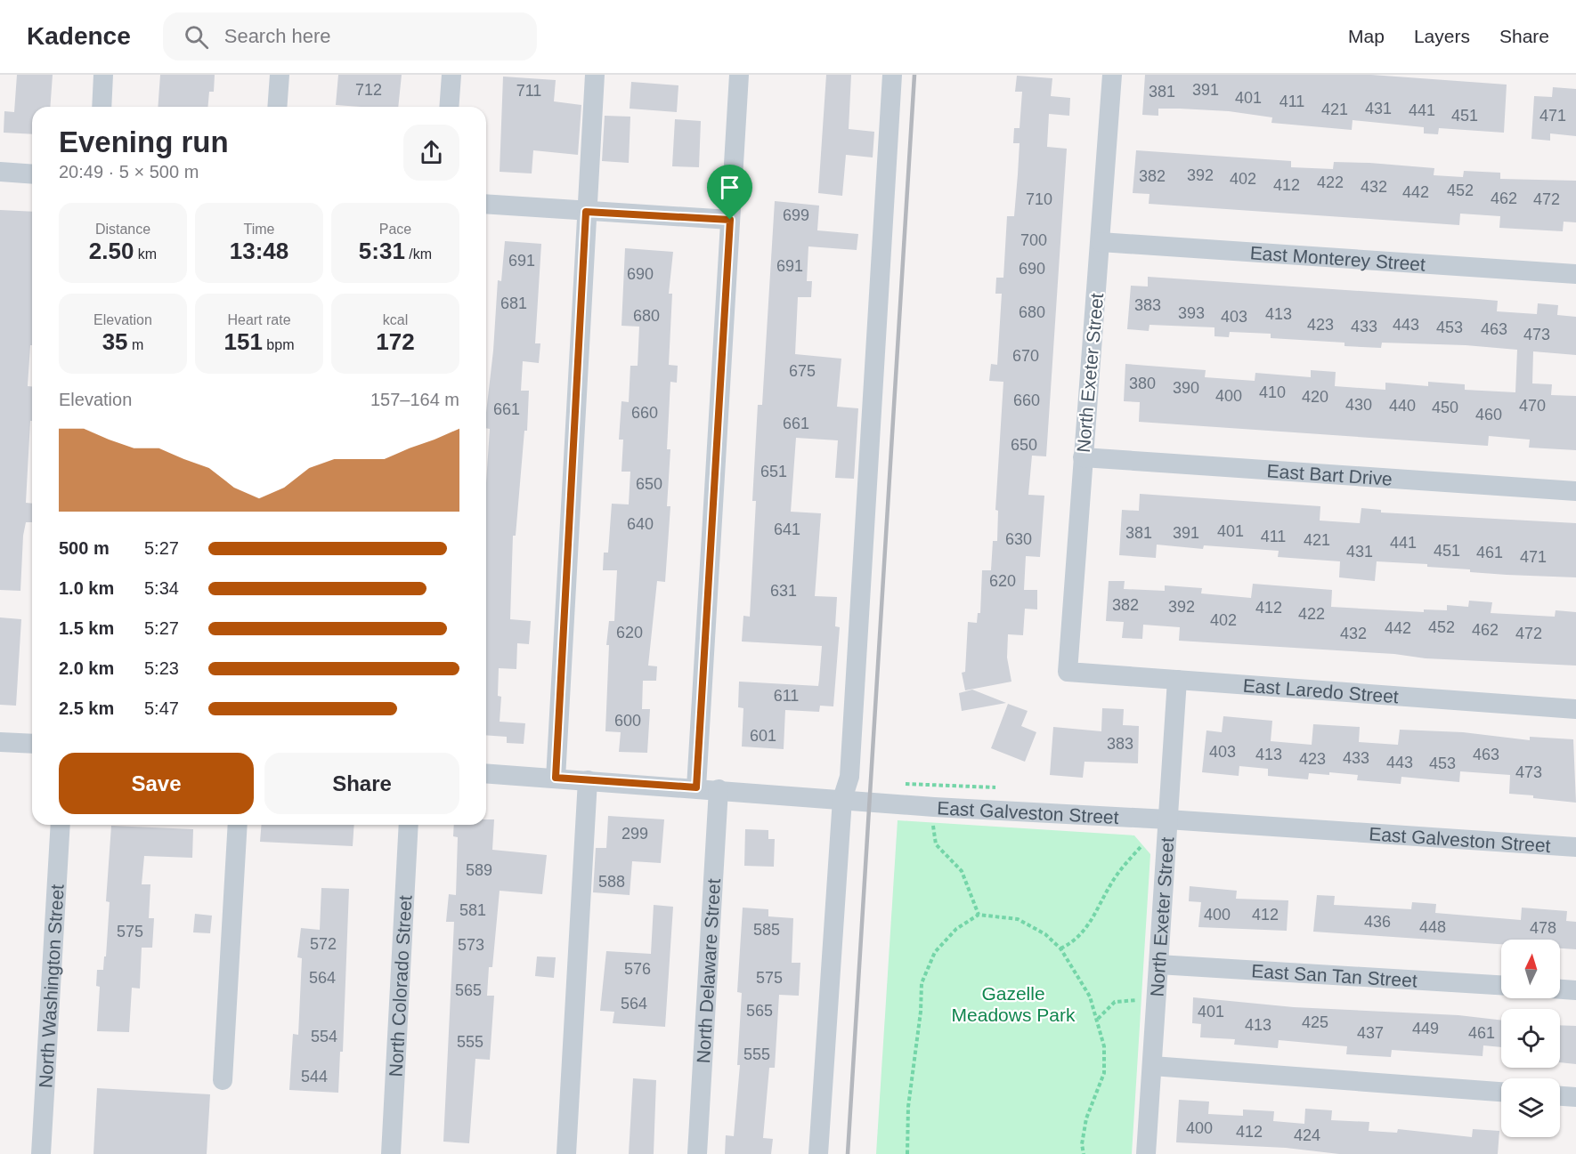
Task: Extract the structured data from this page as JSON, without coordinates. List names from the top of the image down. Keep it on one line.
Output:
{"streets":{"street":["East Monterey Street","North Exeter Street","East Bart Drive","East Laredo Street","East Galveston Street","North Delaware Street","East San Tan Street","North Washington Street","North Colorado Street"]},"crossings":[["East Monterey Street","North Exeter Street"],["North Exeter Street","East Bart Drive"],["North Exeter Street","East Laredo Street"],["North Exeter Street","East Galveston Street"],["North Exeter Street","East San Tan Street"],["East Galveston Street","North Delaware Street"]],"parks":["Gazelle Meadows Park"],"house_numbers":["712","391","711","381","401","411","431","421","441","451","471","392","382","402","422","412","432","452","442","462","710","472","699","700","691","691","690","690","681","383","680","393","413","680","403","423","443","433","453","463","473","670","675","380","390","410","400","420","660","430","440","470","450","661","660","460","661","650","651","650","640","641","401","381","391","411","630","421","441","451","431","461","471","620","631","382","392","412","422","402","452","442","462","620","432","472","611","600","601","383","403","413","463","433","423","443","453","473","299","589","588","581","400","412","436","448","478","585","575","572","573","576","564","575","565","564","565","401","425","413","449","437","461","554","555","555","544","400","412","424"],"north":"top","page":{"header":"Kadence","search":"Search here","nav":["Map","Layers","Share"],"heading":["Evening run","20:49 · 5 × 500 m"],"stats":[["Distance","2.50 km"],["Time","13:48"],["Pace","5:31 /km"],["Elevation","35 m"],["Heart rate","151 bpm"],["kcal","172"]],"chart":["Elevation","157–164 m"],"list":[{"name":"500 m","note":"5:27"},{"name":"1.0 km","note":"5:34"},{"name":"1.5 km","note":"5:27"},{"name":"2.0 km","note":"5:23"},{"name":"2.5 km","note":"5:47"}],"buttons":["Save","Share"]}}
